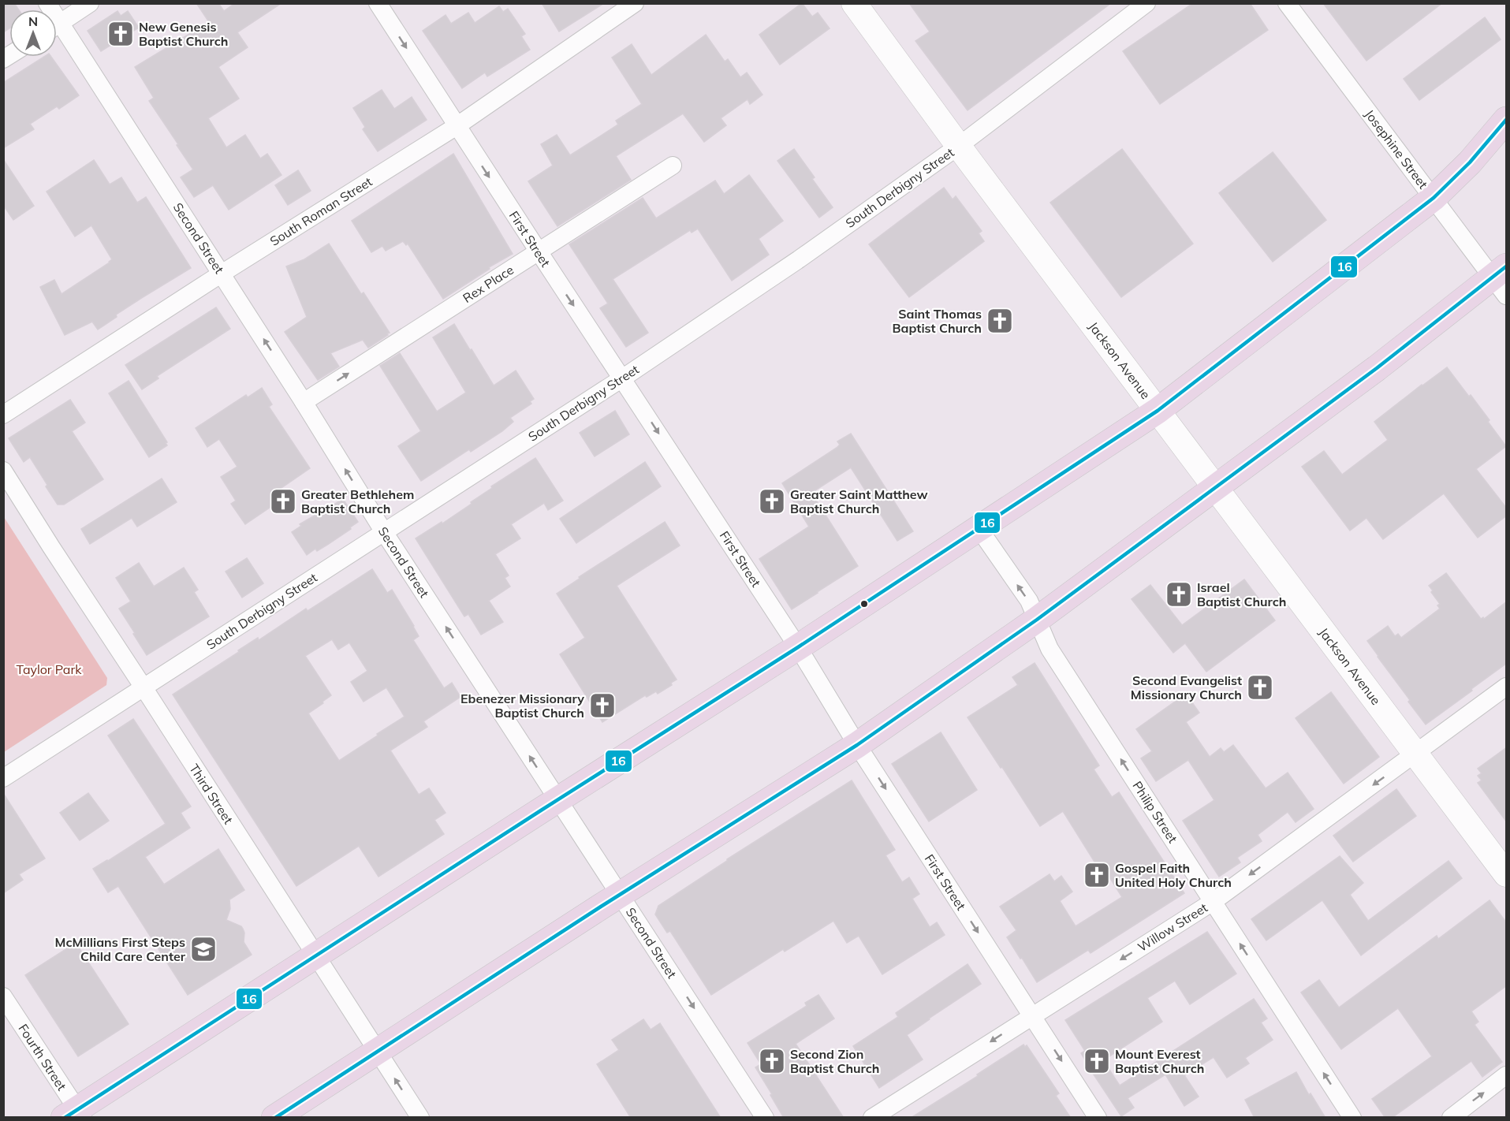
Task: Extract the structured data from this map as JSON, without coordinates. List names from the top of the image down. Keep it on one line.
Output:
{"streets":{"street":["Josephine Street","South Derbigny Street","South Roman Street","Second Street","First Street","Rex Place","Jackson Avenue","Third Street","Philip Street","Willow Street","Fourth Street"]},"crossings":[["South Derbigny Street","Second Street"],["South Derbigny Street","First Street"],["South Derbigny Street","Jackson Avenue"],["South Derbigny Street","Third Street"],["South Roman Street","Second Street"],["South Roman Street","First Street"],["Second Street","Rex Place"],["First Street","Rex Place"],["First Street","Willow Street"],["Jackson Avenue","Willow Street"],["Philip Street","Willow Street"]],"one_way":["First Street","Rex Place","Philip Street","Willow Street"],"parks":["Taylor Park"],"places":{"church":["New Genesis Baptist Church","Saint Thomas Baptist Church","Greater Bethlehem Baptist Church","Greater Saint Matthew Baptist Church","Israel Baptist Church","Second Evangelist Missionary Church","Ebenezer Missionary Baptist Church","Gospel Faith United Holy Church","Second Zion Baptist Church","Mount Everest Baptist Church"],"school or university":["McMillians First Steps Child Care Center"]},"lines":["transit line 16"],"north":"top"}
